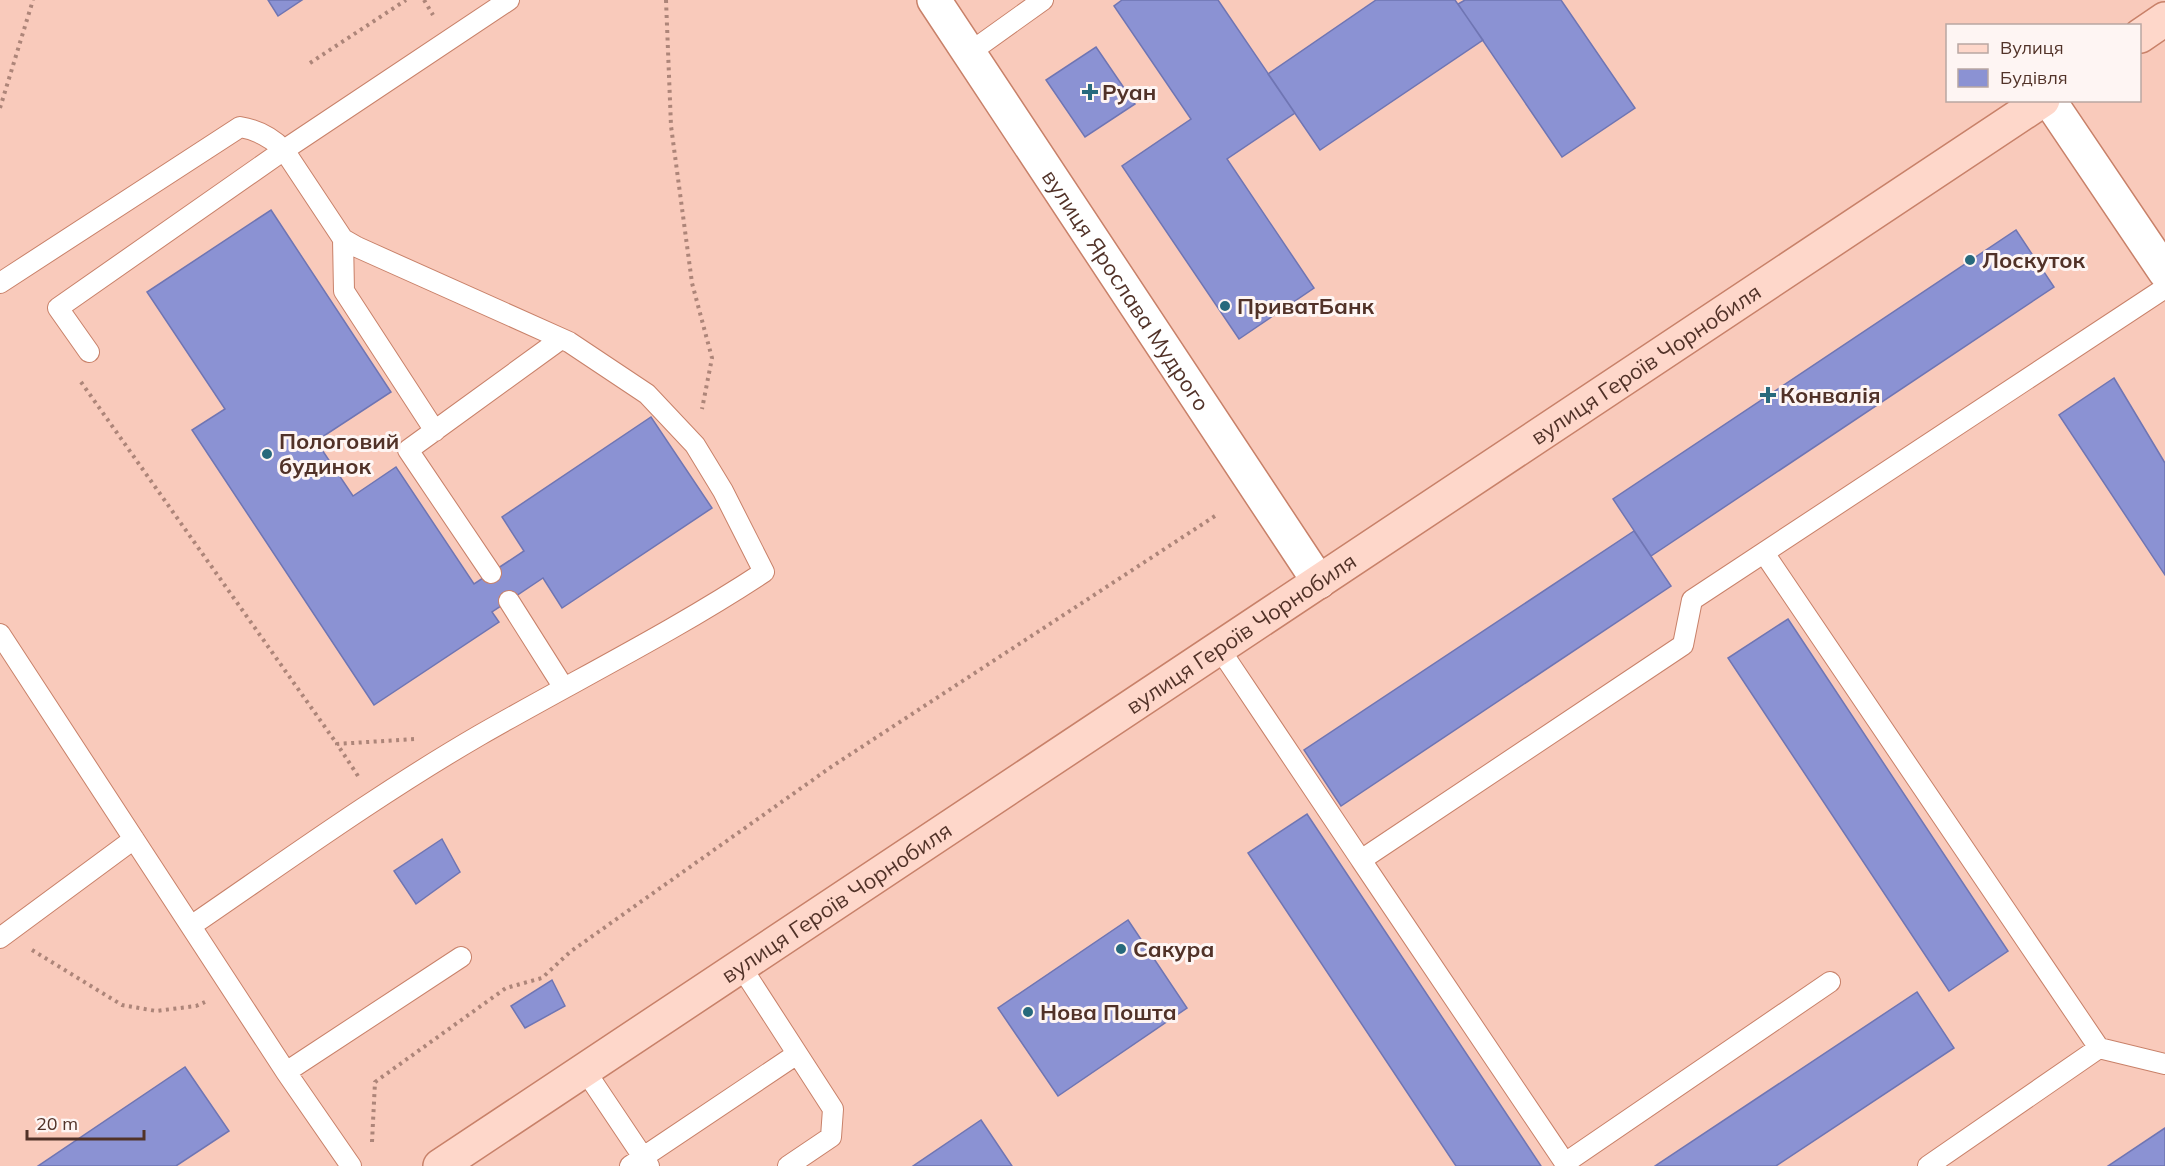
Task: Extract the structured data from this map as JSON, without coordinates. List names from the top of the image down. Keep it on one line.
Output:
{"streets":{"street":["вулиця Ярослава Мудрого","вулиця Героїв Чорнобиля"]},"crossings":[["вулиця Ярослава Мудрого","вулиця Героїв Чорнобиля"]],"places":{"health":["Руан","Конвалія"],"other":["Лоскуток","ПриватБанк","Пологовий будинок","Сакура","Нова Пошта"]},"legend":["Вулиця","Будівля"],"scale_bar":"20 m"}
